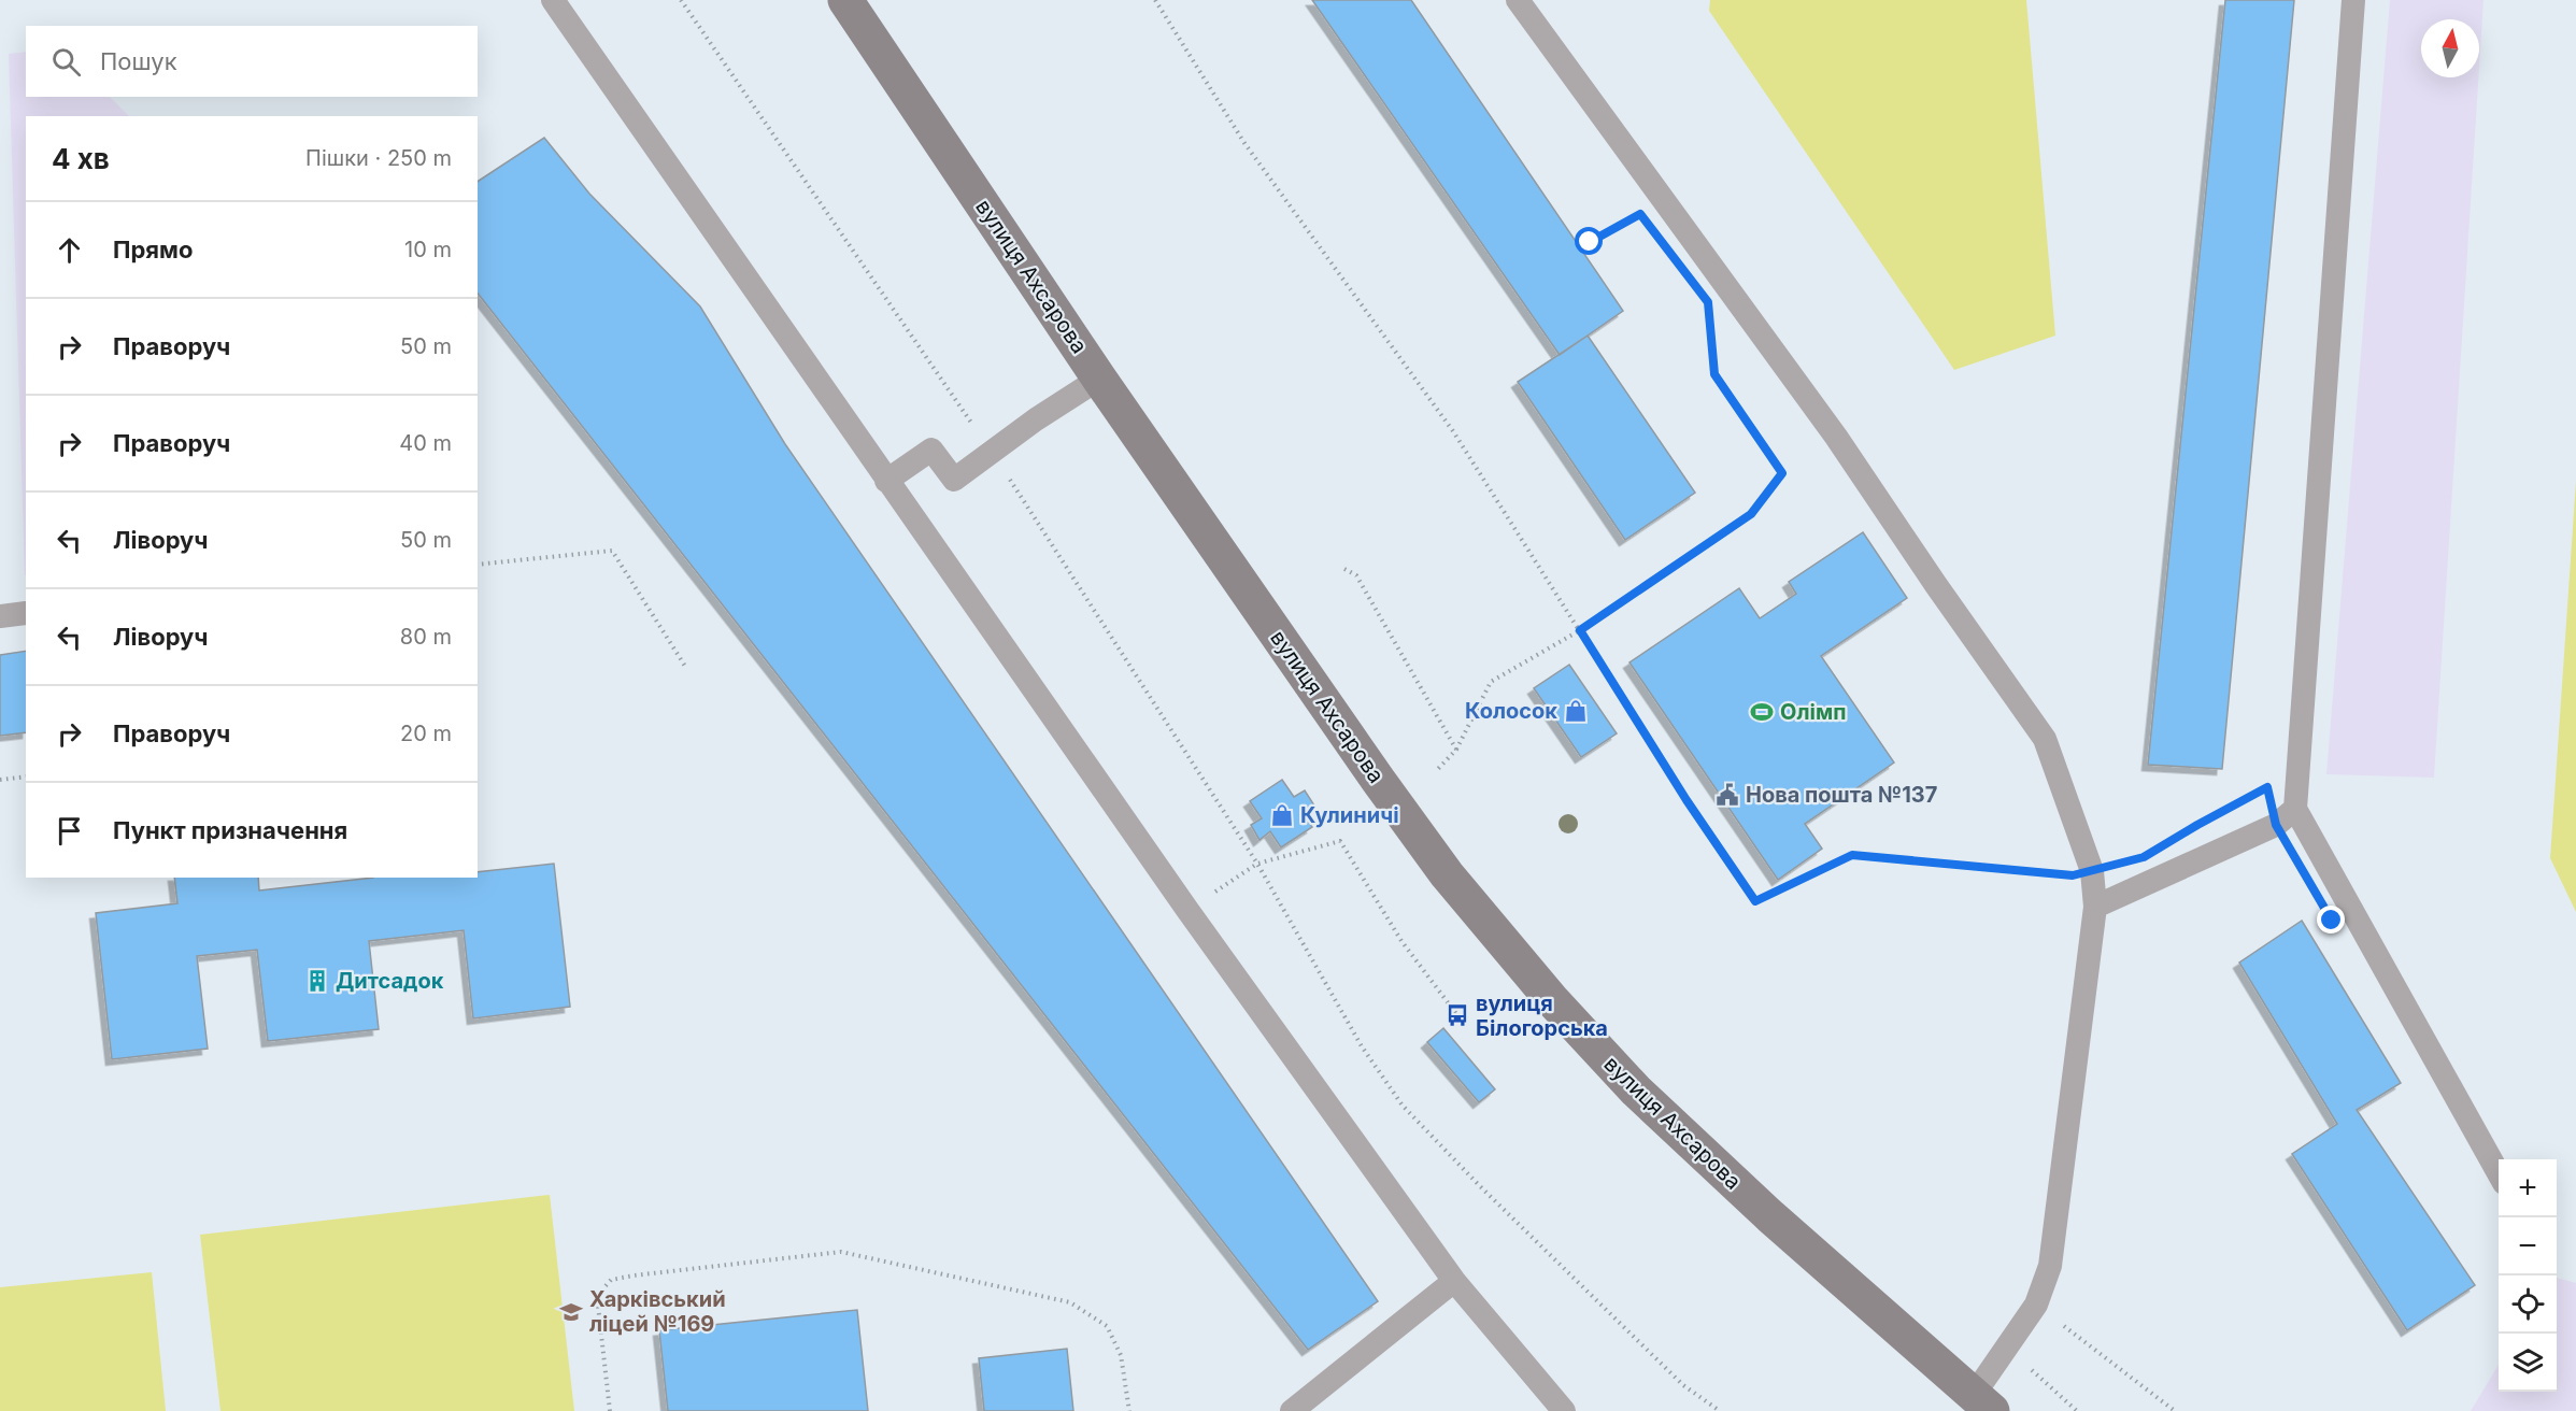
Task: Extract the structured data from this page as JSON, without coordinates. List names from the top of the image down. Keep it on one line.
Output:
{"streets":{"main road":["вулиця Ахсарова"]},"places":{"shop":["Колосок","Кулиничі"],"sports":["Олімп"],"public building":["Нова пошта №137"],"building":["Дитсадок"],"bus stop":["вулиця Білогорська"],"school or university":["Харківський ліцей №169"]},"north":"top","page":{"search":"Пошук","heading":["4 хв","Пішки · 250 m"],"list":[["Прямо","10 m"],["Праворуч","50 m"],["Праворуч","40 m"],["Ліворуч","50 m"],["Ліворуч","80 m"],["Праворуч","20 m"],"Пункт призначення"],"map_buttons":["+","−"]}}
